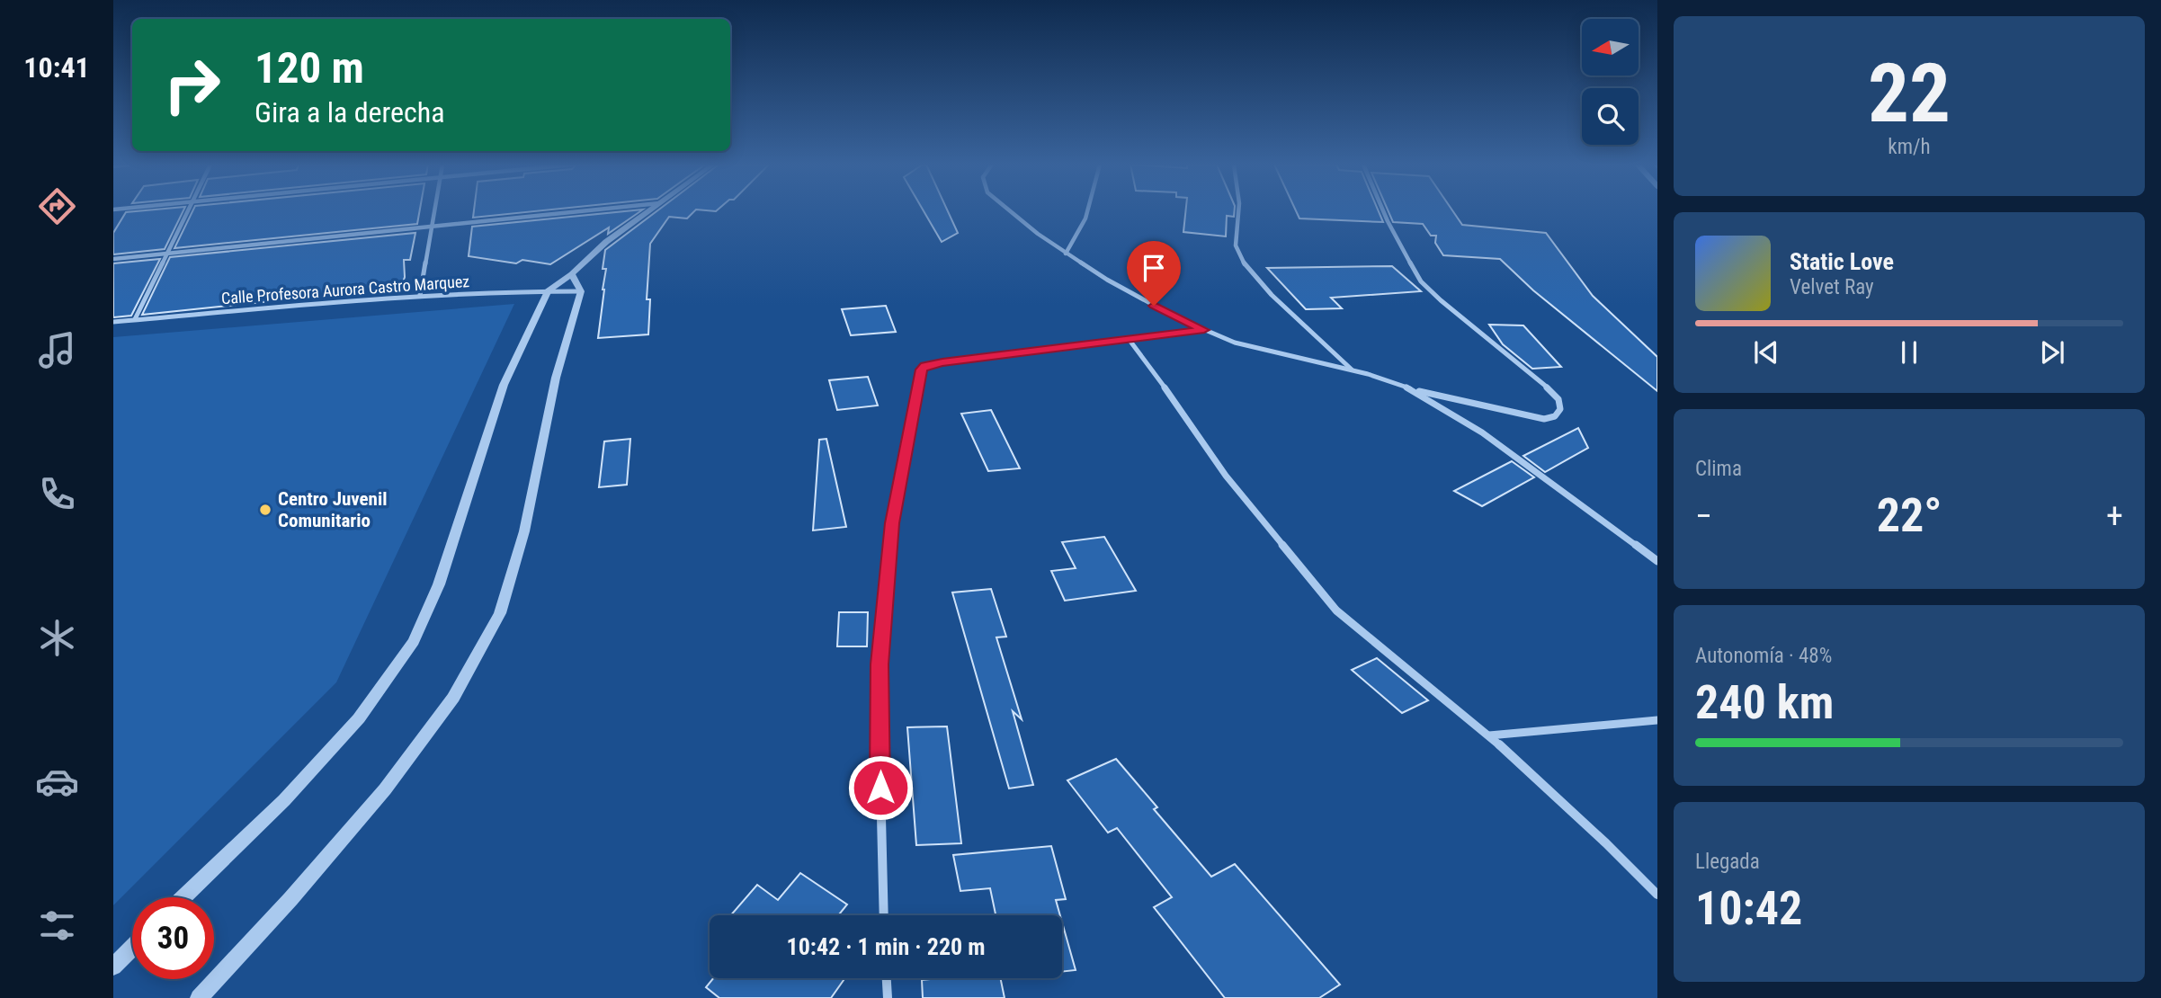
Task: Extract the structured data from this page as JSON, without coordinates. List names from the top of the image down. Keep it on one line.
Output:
{"streets":{"street":["Calle Profesora Aurora Castro Marquez"]},"places":["Centro Juvenil Comunitario"],"north":"left","page":{"tabs":"10:41","tile":[["22","km/h"],"Clima",["Autonomía · 48%","240 km"],["Llegada","10:42"]],"turn":["120 m","Gira a la derecha"],"song":["Static Love","Velvet Ray"],"heat":["−","22°","+"],"limit":"30","trip":"10:42 · 1 min · 220 m"}}
